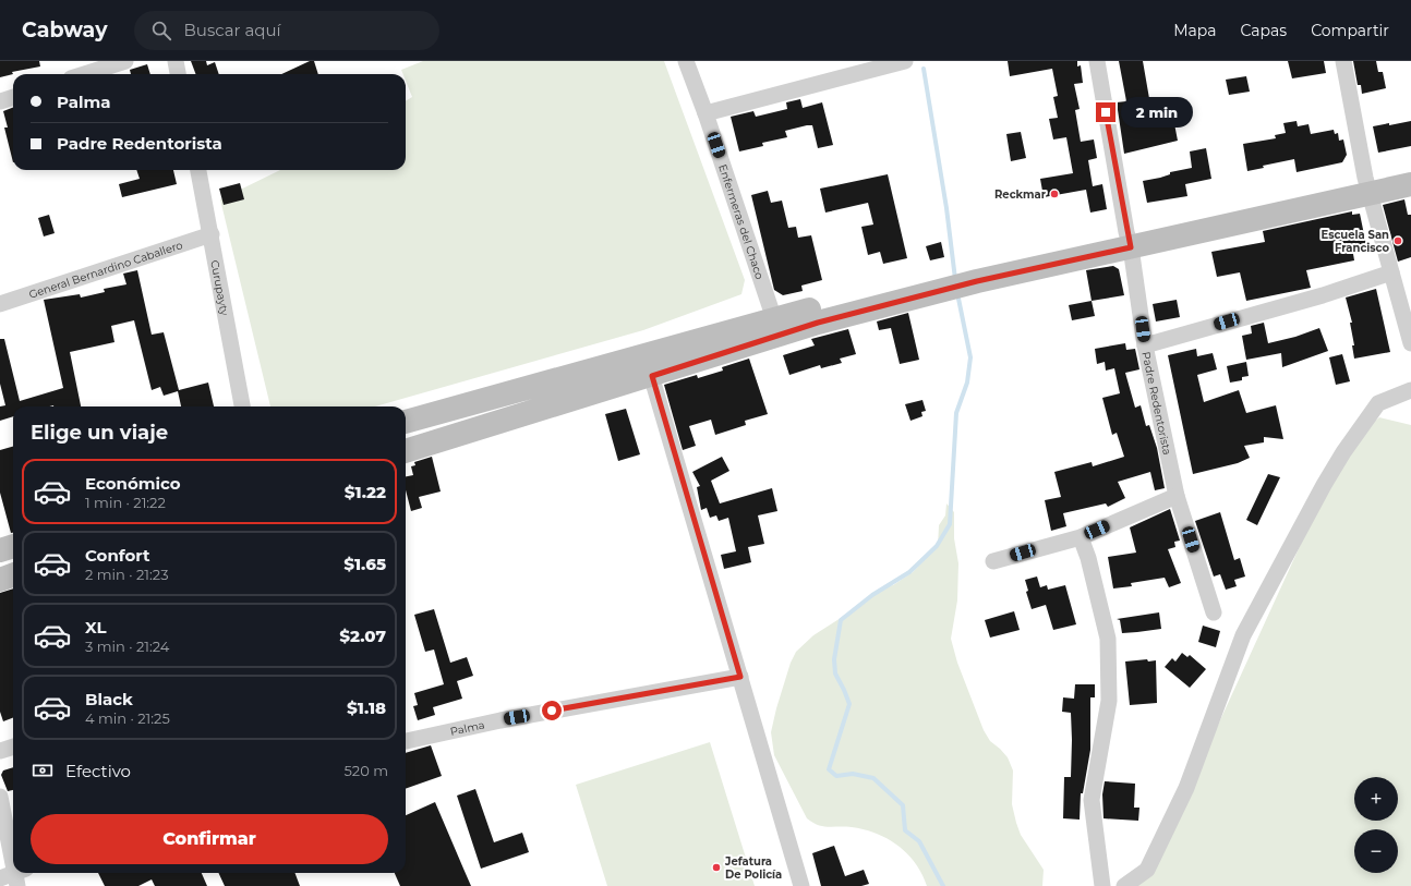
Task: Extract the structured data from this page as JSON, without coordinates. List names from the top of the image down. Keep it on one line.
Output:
{"streets":{"street":["Enfermeras del Chaco","General Bernardino Caballero","Curupayty","Padre Redentorista","Palma"]},"crossings":[["General Bernardino Caballero","Curupayty"]],"places":["Reckmar","Escuela San Francisco","Jefatura De Policía"],"page":{"header":"Cabway","search":"Buscar aquí","nav":["Mapa","Capas","Compartir"],"banner":["Palma","Padre Redentorista"],"bubble":"2 min","heading":"Elige un viaje","list":[{"name":"Económico","note":"1 min · 21:22","value":"$1.22"},{"name":"Confort","note":"2 min · 21:23","value":"$1.65"},{"name":"XL","note":"3 min · 21:24","value":"$2.07"},{"name":"Black","note":"4 min · 21:25","value":"$1.18"}],"pay":["Efectivo","520 m"],"map_buttons":["+","−"],"buttons":"Confirmar"}}
